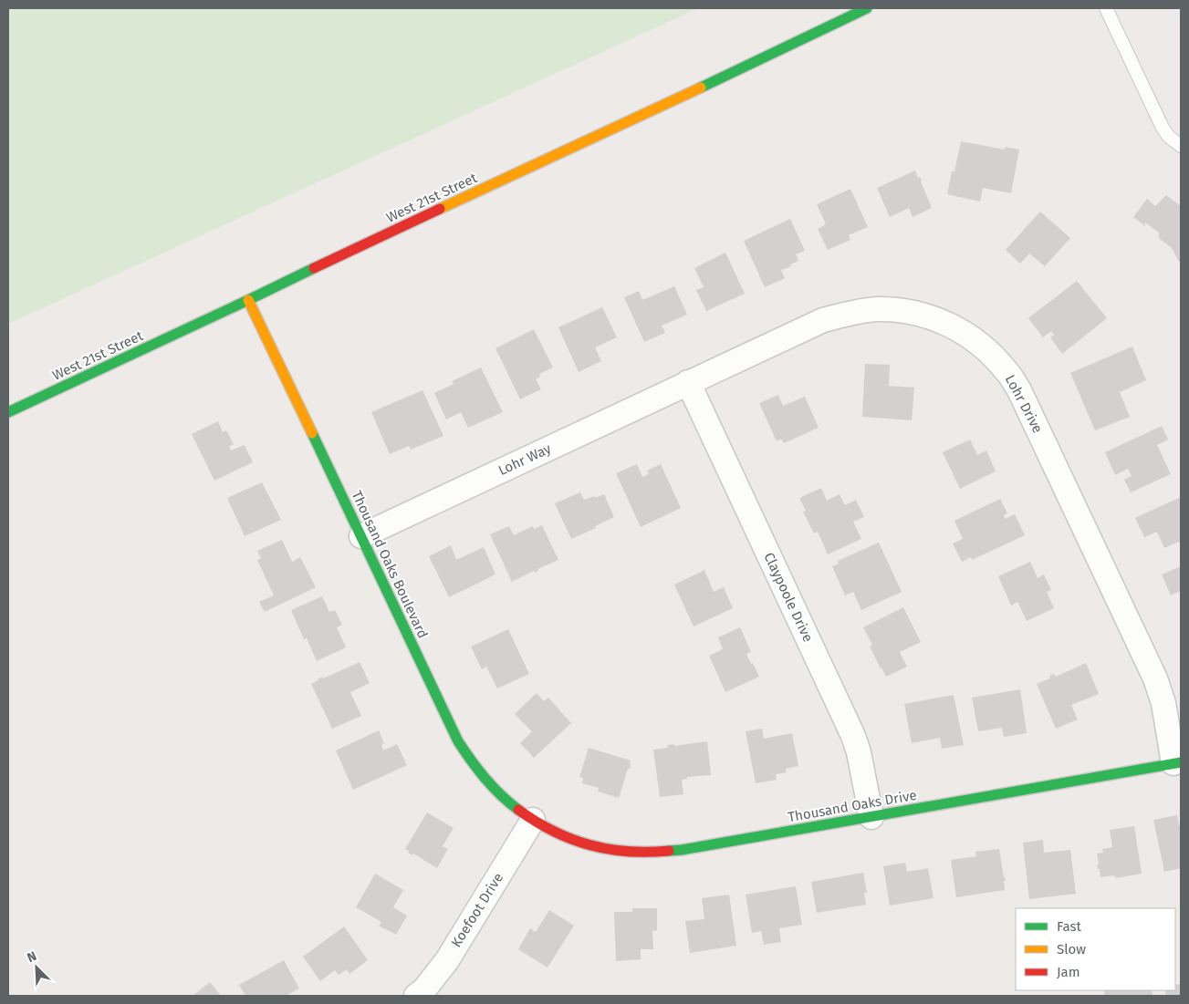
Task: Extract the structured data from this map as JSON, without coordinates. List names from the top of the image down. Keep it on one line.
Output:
{"streets":{"street":["West 21st Street","Lohr Drive","Lohr Way","Thousand Oaks Boulevard","Claypoole Drive","Thousand Oaks Drive","Koefoot Drive"]},"crossings":[["West 21st Street","Thousand Oaks Boulevard"],["Lohr Drive","Lohr Way"],["Lohr Drive","Claypoole Drive"],["Lohr Drive","Thousand Oaks Drive"],["Lohr Way","Thousand Oaks Boulevard"],["Lohr Way","Claypoole Drive"],["Thousand Oaks Boulevard","Thousand Oaks Drive"],["Thousand Oaks Boulevard","Koefoot Drive"],["Claypoole Drive","Thousand Oaks Drive"],["Thousand Oaks Drive","Koefoot Drive"]],"legend":["Fast","Slow","Jam"],"north":"top left"}
